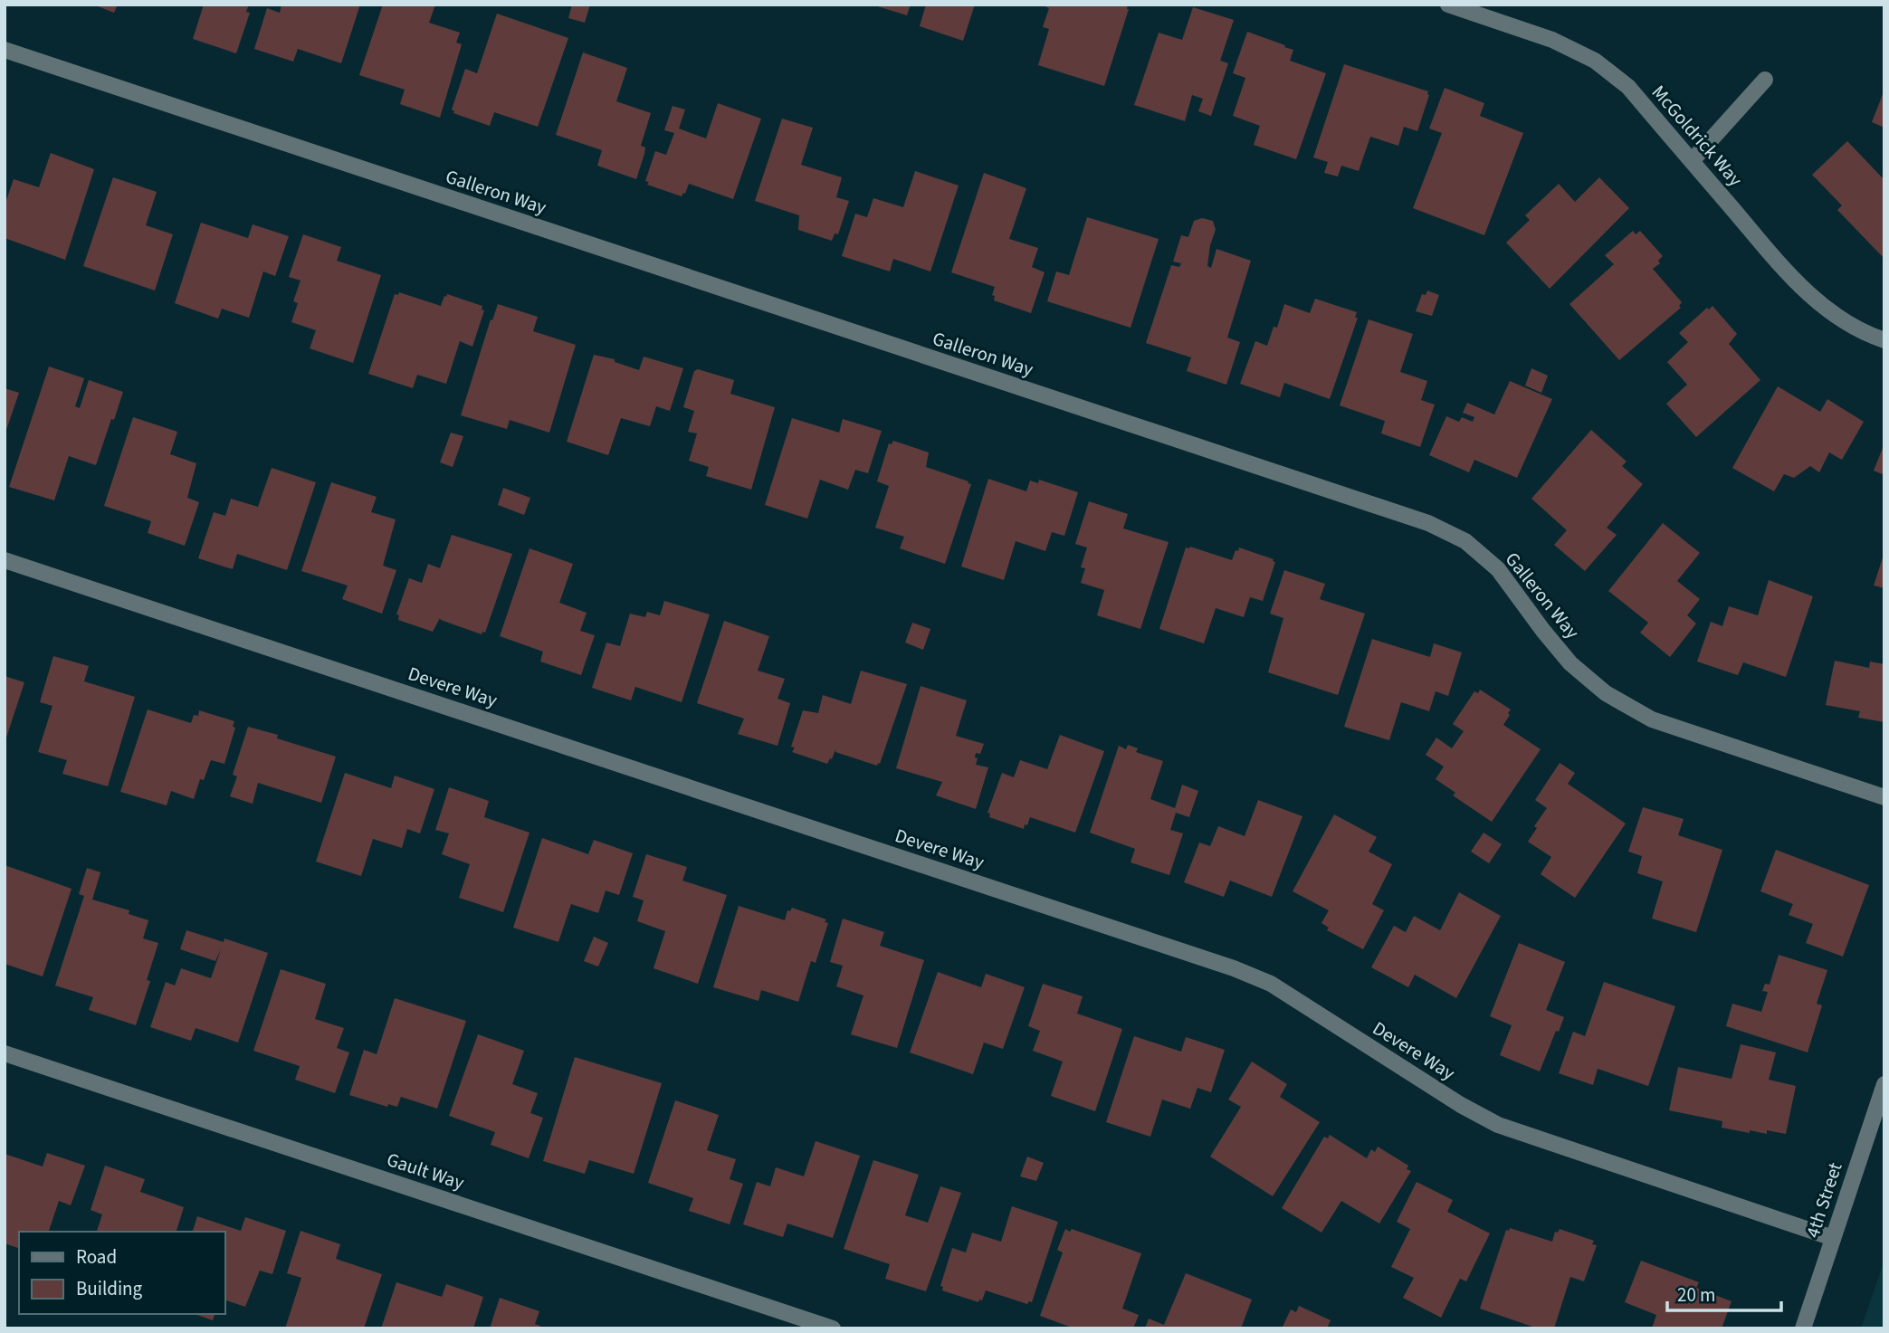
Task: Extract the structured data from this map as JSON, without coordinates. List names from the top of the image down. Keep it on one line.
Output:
{"streets":{"street":["McGoldrick Way","Galleron Way","Devere Way","Gault Way","4th Street"]},"crossings":[["Devere Way","4th Street"]],"legend":["Road","Building"],"scale_bar":"20 m"}
